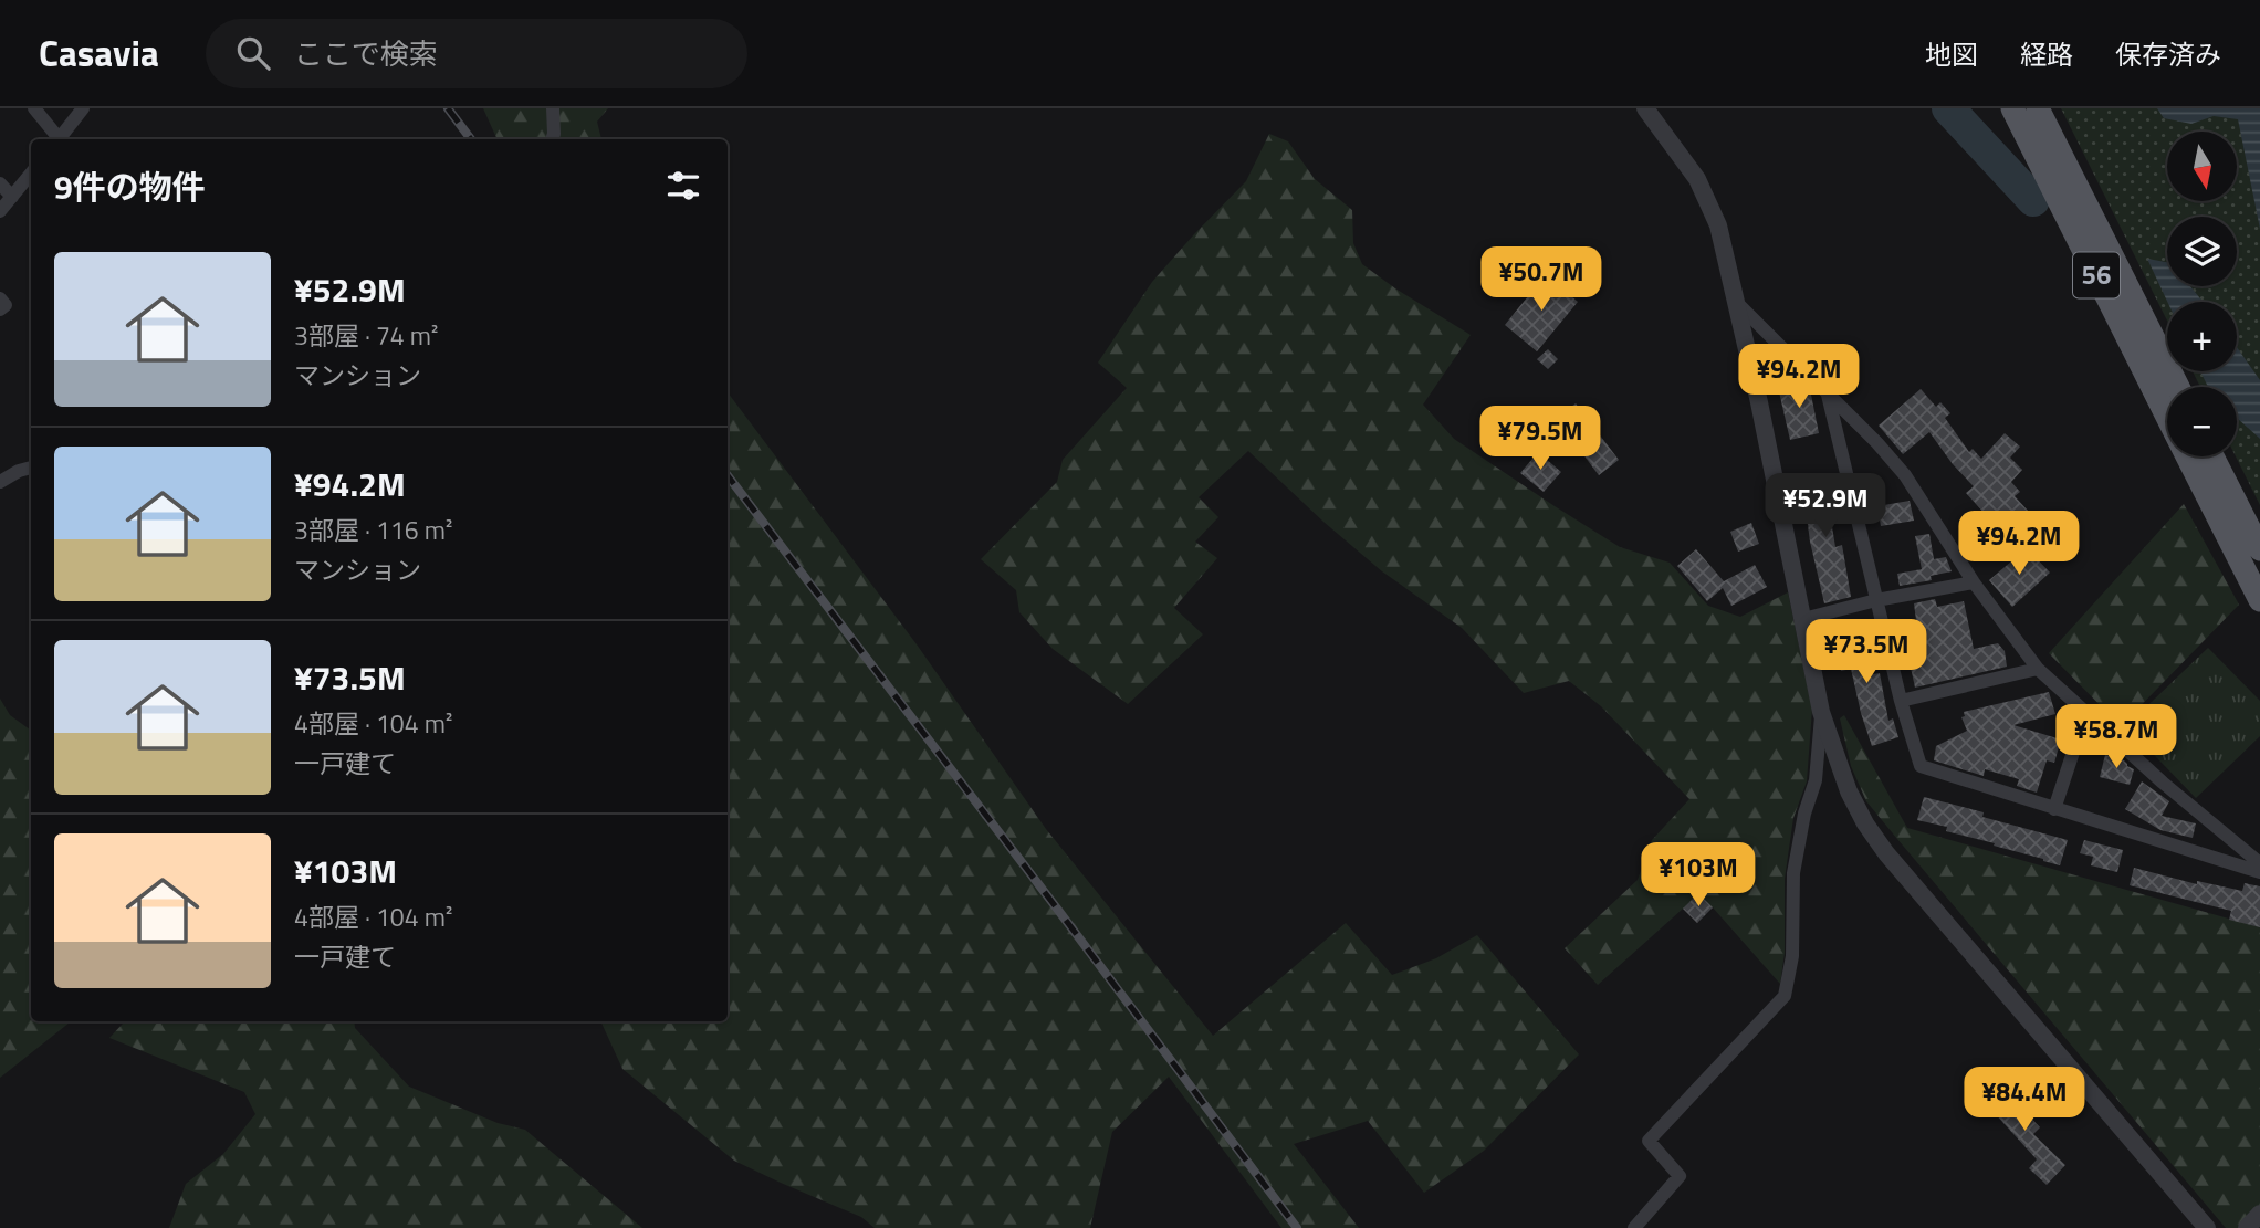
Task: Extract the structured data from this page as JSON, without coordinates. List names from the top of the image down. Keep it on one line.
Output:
{"streets":{"main road":["56"]},"north":"bottom","page":{"header":"Casavia","search":"ここで検索","nav":["地図","経路","保存済み"],"map_buttons":["+","−"],"heading":"9件の物件","list":[{"name":"¥52.9M","note":"3部屋 · 74 m² · マンション"},{"name":"¥94.2M","note":"3部屋 · 116 m² · マンション"},{"name":"¥73.5M","note":"4部屋 · 104 m² · 一戸建て"},{"name":"¥103M","note":"4部屋 · 104 m² · 一戸建て"}],"price":["¥50.7M","¥94.2M","¥79.5M","¥52.9M","¥94.2M","¥73.5M","¥58.7M","¥103M","¥84.4M"]}}
